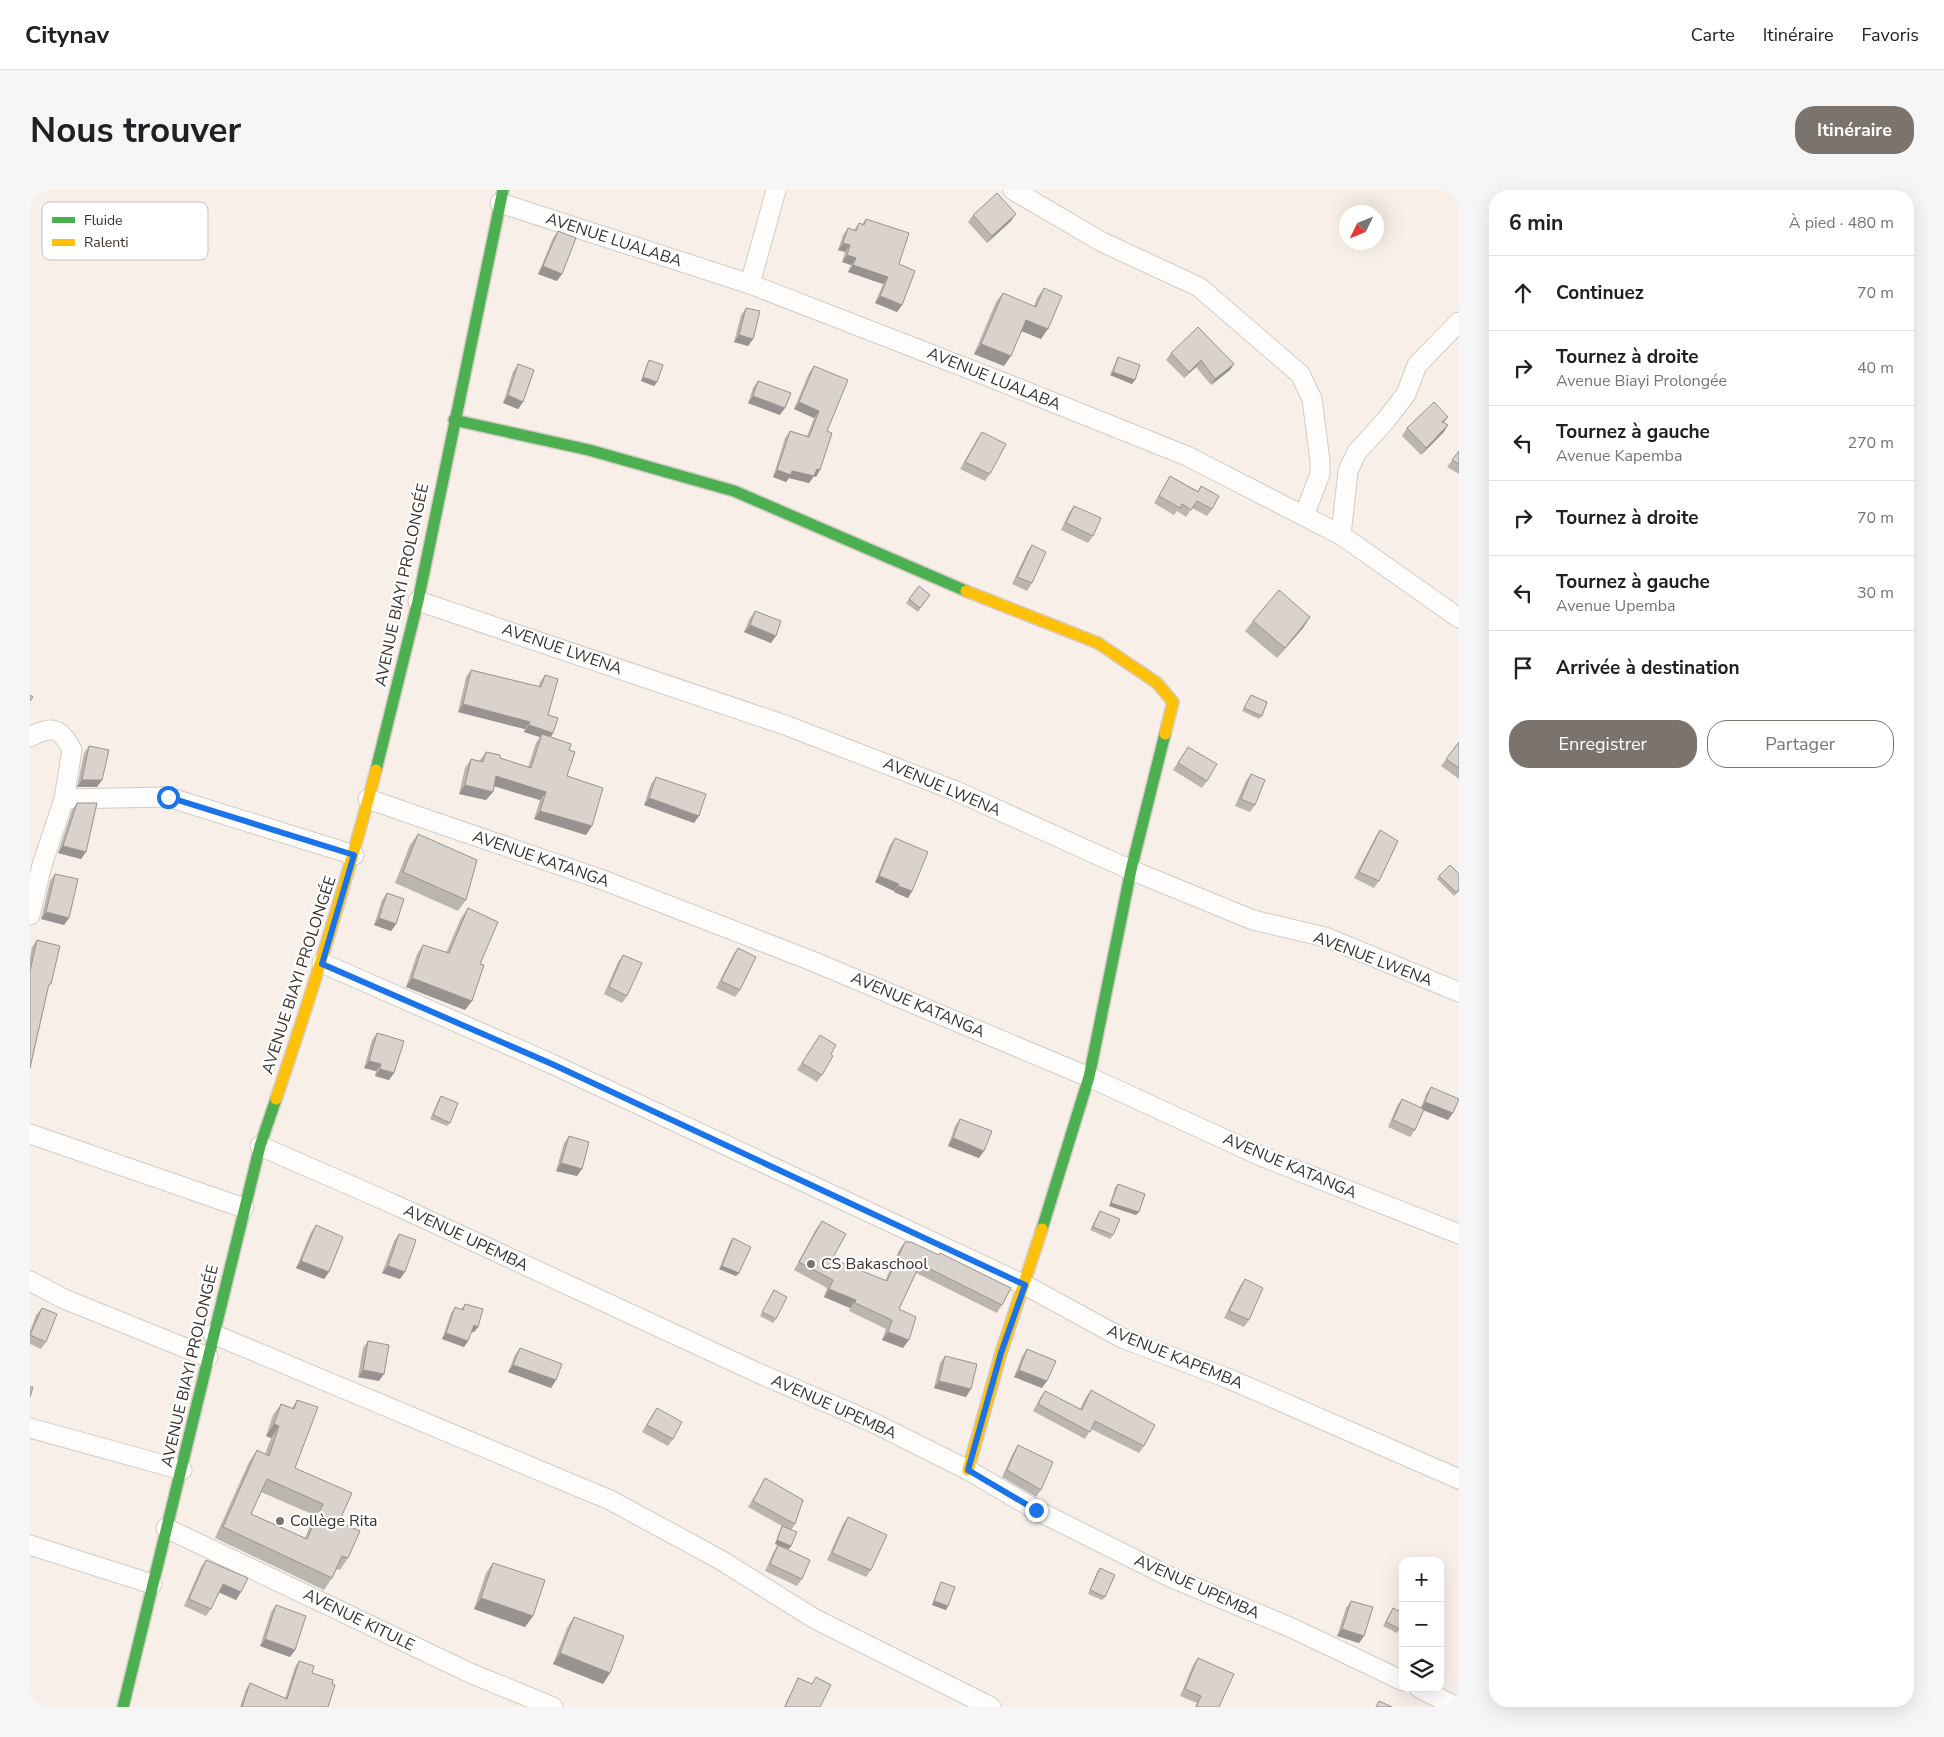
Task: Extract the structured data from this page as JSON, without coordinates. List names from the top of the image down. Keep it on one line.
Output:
{"streets":{"street":["AVENUE LUALABA","AVENUE BIAYI PROLONGÉE","AVENUE LWENA","AVENUE KATANGA","AVENUE UPEMBA","AVENUE KAPEMBA","AVENUE KITULE"]},"crossings":[["AVENUE LUALABA","AVENUE BIAYI PROLONGÉE"],["AVENUE BIAYI PROLONGÉE","AVENUE LWENA"],["AVENUE BIAYI PROLONGÉE","AVENUE KATANGA"],["AVENUE BIAYI PROLONGÉE","AVENUE UPEMBA"],["AVENUE BIAYI PROLONGÉE","AVENUE KAPEMBA"],["AVENUE BIAYI PROLONGÉE","AVENUE KITULE"]],"places":["CS Bakaschool","Collège Rita"],"legend":["Fluide","Ralenti"],"north":"bottom left","page":{"header":"Citynav","nav":["Carte","Itinéraire","Favoris"],"buttons":["Itinéraire",["Enregistrer","Partager"]],"title":"Nous trouver","heading":["6 min","À pied · 480 m"],"list":[["Continuez","70 m"],["Tournez à droite","Avenue Biayi Prolongée","40 m"],["Tournez à gauche","Avenue Kapemba","270 m"],["Tournez à droite","70 m"],["Tournez à gauche","Avenue Upemba","30 m"],"Arrivée à destination"],"map_buttons":["+","−"]}}
